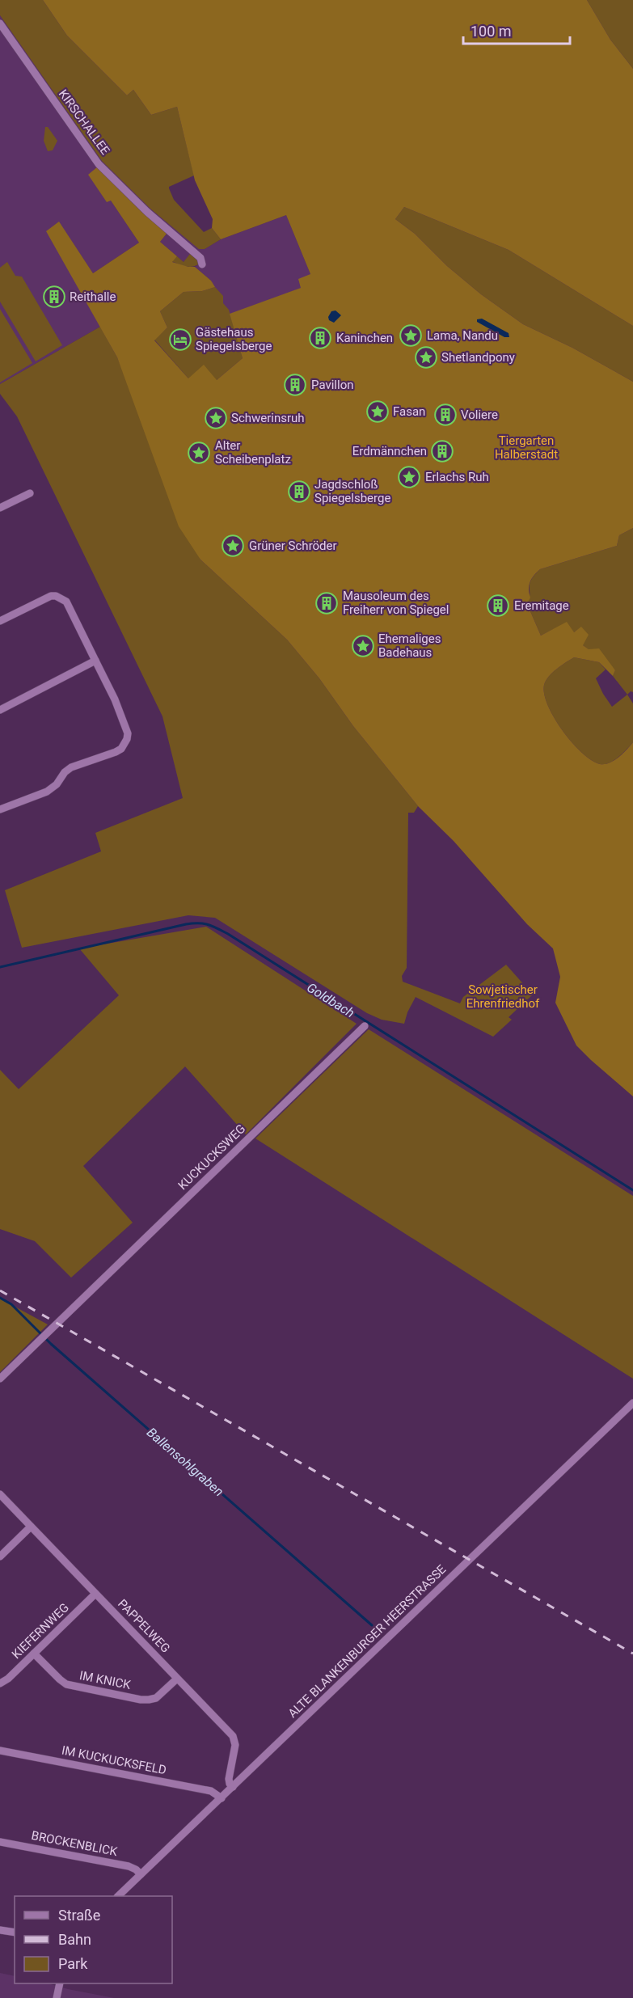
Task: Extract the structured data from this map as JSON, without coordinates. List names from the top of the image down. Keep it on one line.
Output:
{"streets":{"street":["KIRSCHALLEE","KUCKUCKSWEG","PAPPELWEG","KIEFERNWEG","ALTE BLANKENBURGER HEERSTRASSE","IM KNICK","IM KUCKUCKSFELD","BROCKENBLICK"]},"crossings":[["PAPPELWEG","KIEFERNWEG"],["PAPPELWEG","ALTE BLANKENBURGER HEERSTRASSE"],["PAPPELWEG","IM KNICK"],["KIEFERNWEG","IM KNICK"],["ALTE BLANKENBURGER HEERSTRASSE","IM KUCKUCKSFELD"],["ALTE BLANKENBURGER HEERSTRASSE","BROCKENBLICK"]],"water":["Goldbach","Ballensohlgraben"],"parks":["Tiergarten Halberstadt","Sowjetischer Ehrenfriedhof"],"places":{"building":["Reithalle","Kaninchen","Pavillon","Voliere","Erdmännchen","Jagdschloß Spiegelsberge","Mausoleum des Freiherr von Spiegel","Eremitage"],"place":["Lama, Nandu","Shetlandpony","Fasan","Schwerinsruh","Alter Scheibenplatz","Erlachs Ruh","Grüner Schröder","Ehemaliges Badehaus"],"hotel":["Gästehaus Spiegelsberge"]},"legend":["Straße","Bahn","Park"],"scale_bar":"100 m"}
